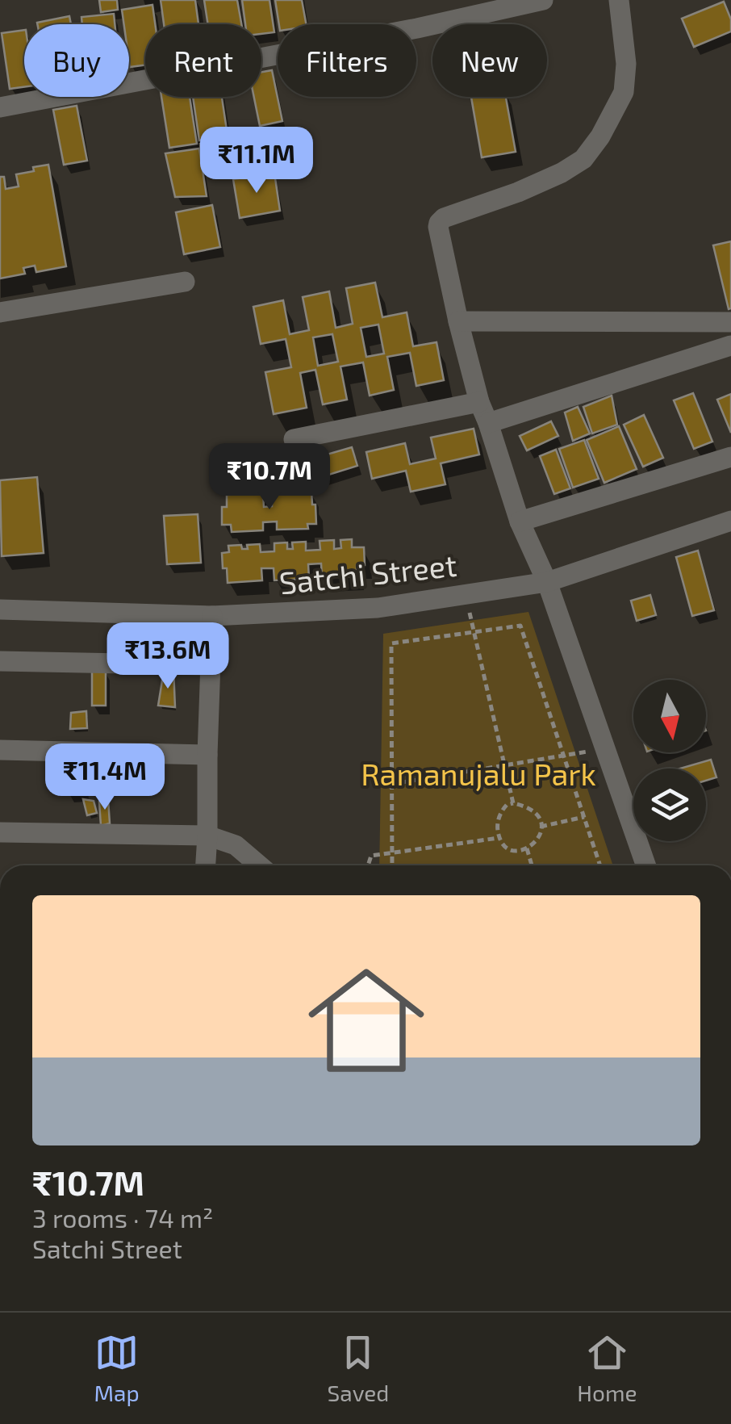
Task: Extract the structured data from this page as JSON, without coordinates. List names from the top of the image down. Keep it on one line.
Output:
{"streets":{"street":["Satchi Street"]},"parks":["Ramanujalu Park"],"north":"bottom","page":{"chip":["Buy","Rent","Filters","New"],"price":["₹11.1M","₹10.7M","₹13.6M","₹11.4M"],"list":[{"name":"₹10.7M","note":"3 rooms · 74 m² · Satchi Street"}],"tabs":["Map","Saved","Home"]}}
